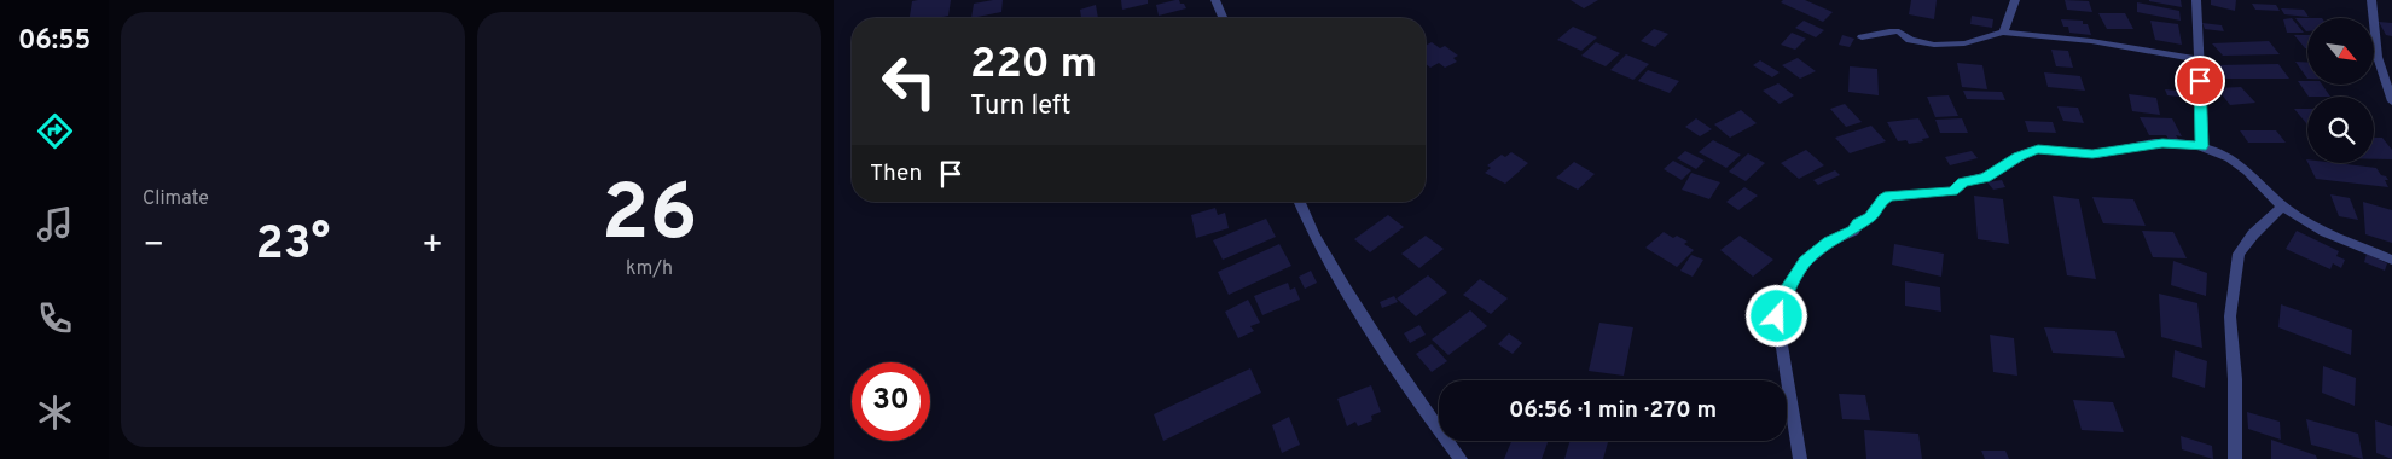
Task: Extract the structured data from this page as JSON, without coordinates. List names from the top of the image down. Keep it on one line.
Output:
{"north":"bottom right","page":{"tabs":"06:55","tile":["Climate",["26","km/h"]],"turn":["220 m","Turn left"],"then":"Then","heat":["−","23°","+"],"limit":"30","trip":"06:56 · 1 min · 270 m"}}
